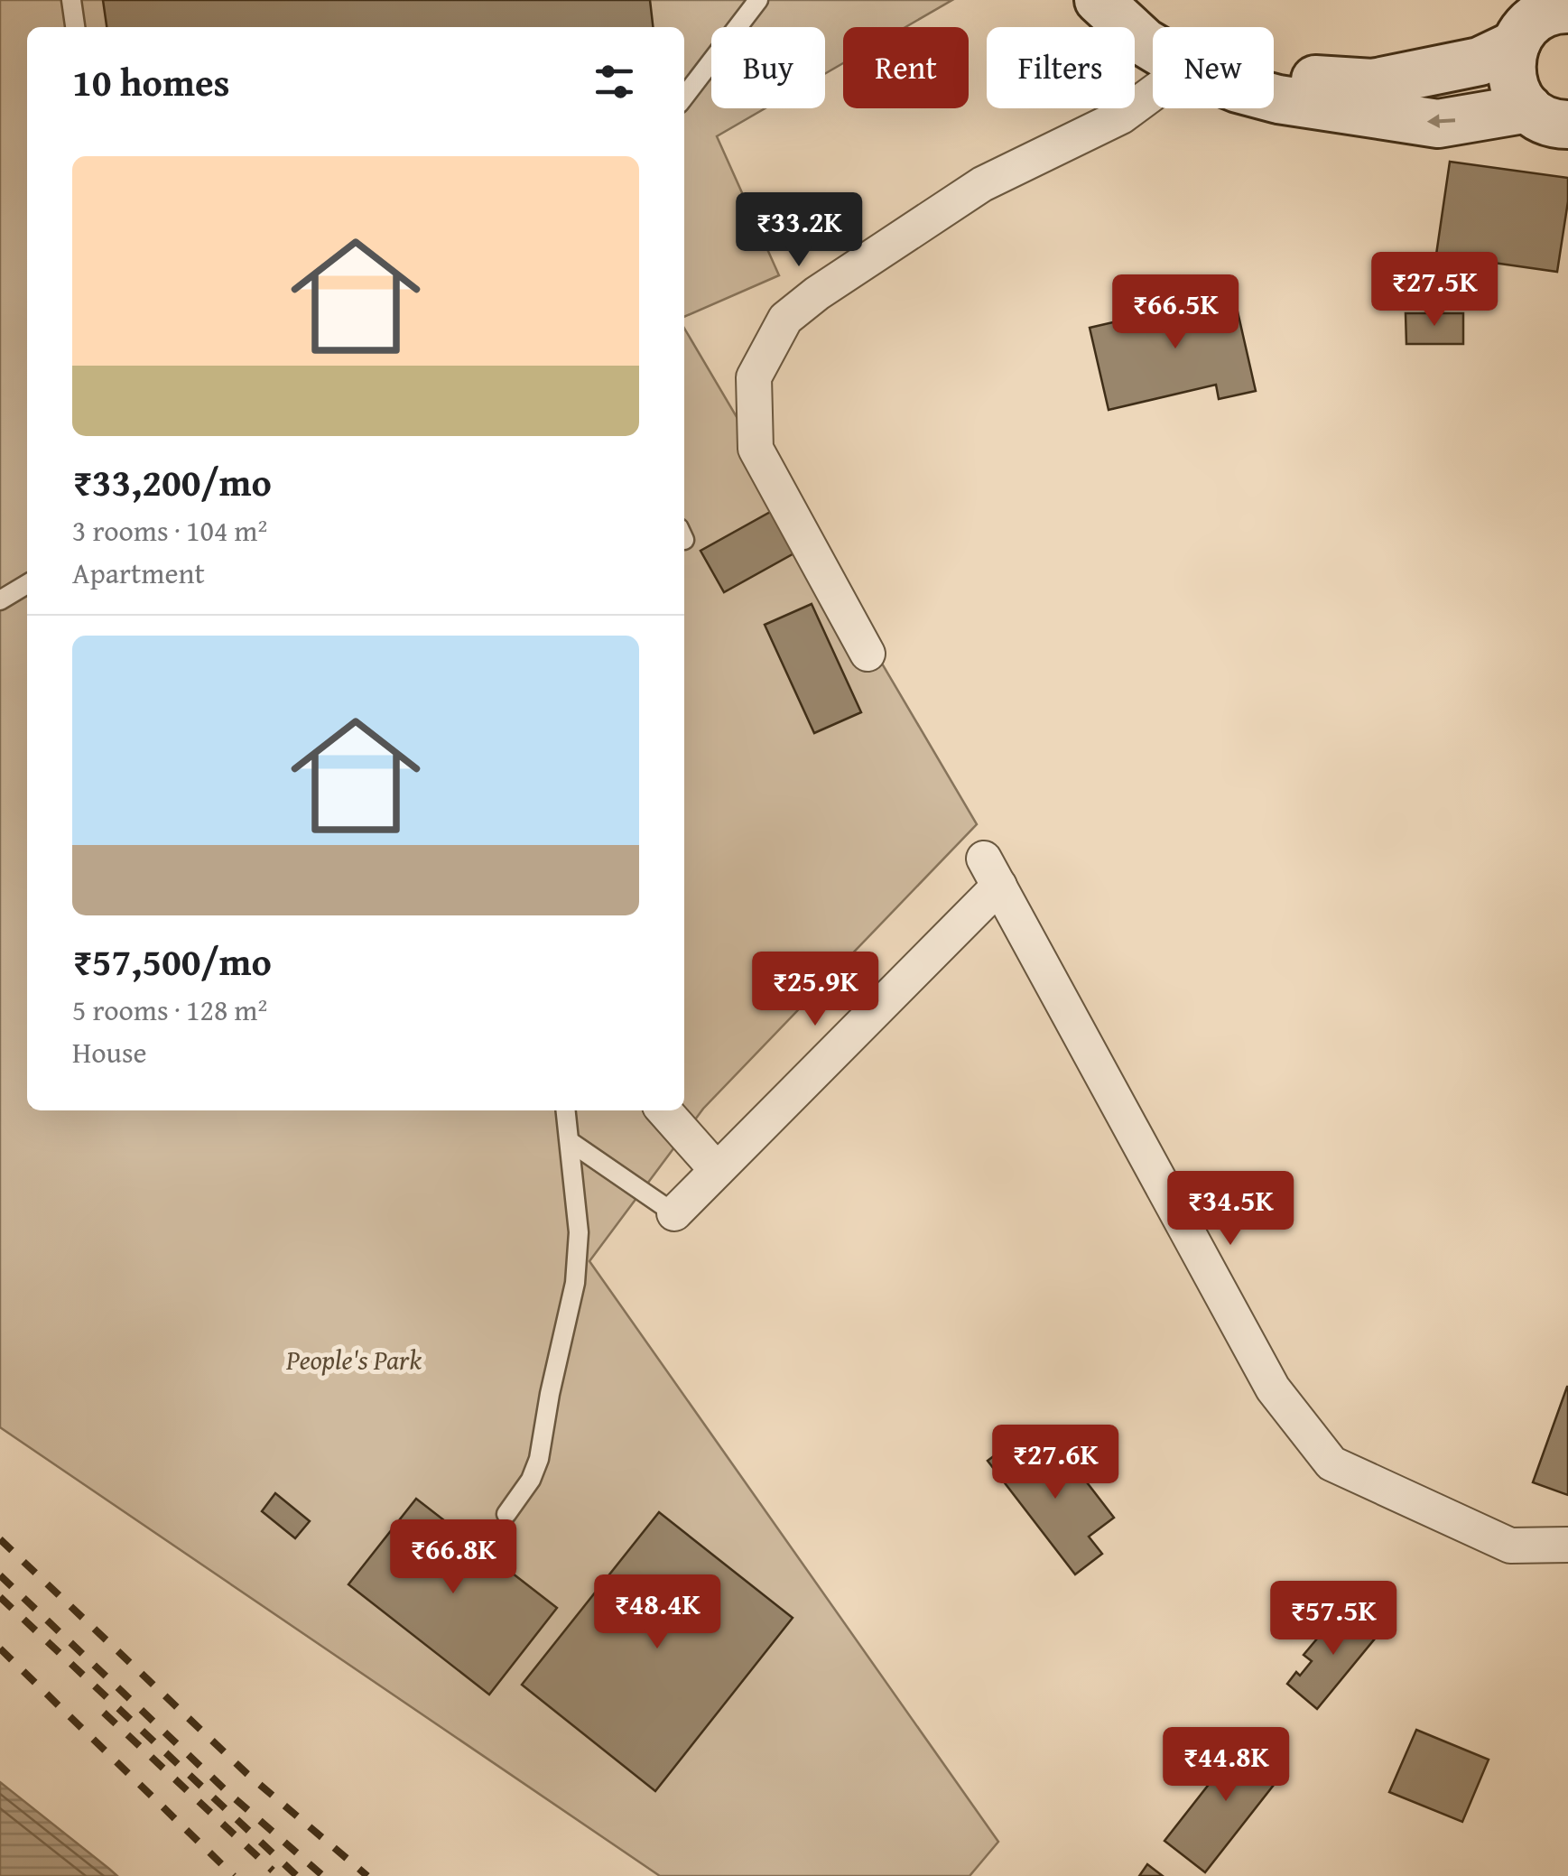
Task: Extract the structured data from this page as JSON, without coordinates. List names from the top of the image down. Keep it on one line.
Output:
{"parks":["People's Park"],"page":{"chip":["Buy","Rent","Filters","New"],"heading":"10 homes","list":[{"name":"₹33,200/mo","note":"3 rooms · 104 m² · Apartment"},{"name":"₹57,500/mo","note":"5 rooms · 128 m² · House"}],"price":["₹33.2K","₹27.5K","₹66.5K","₹25.9K","₹34.5K","₹27.6K","₹66.8K","₹48.4K","₹57.5K","₹44.8K"]}}
